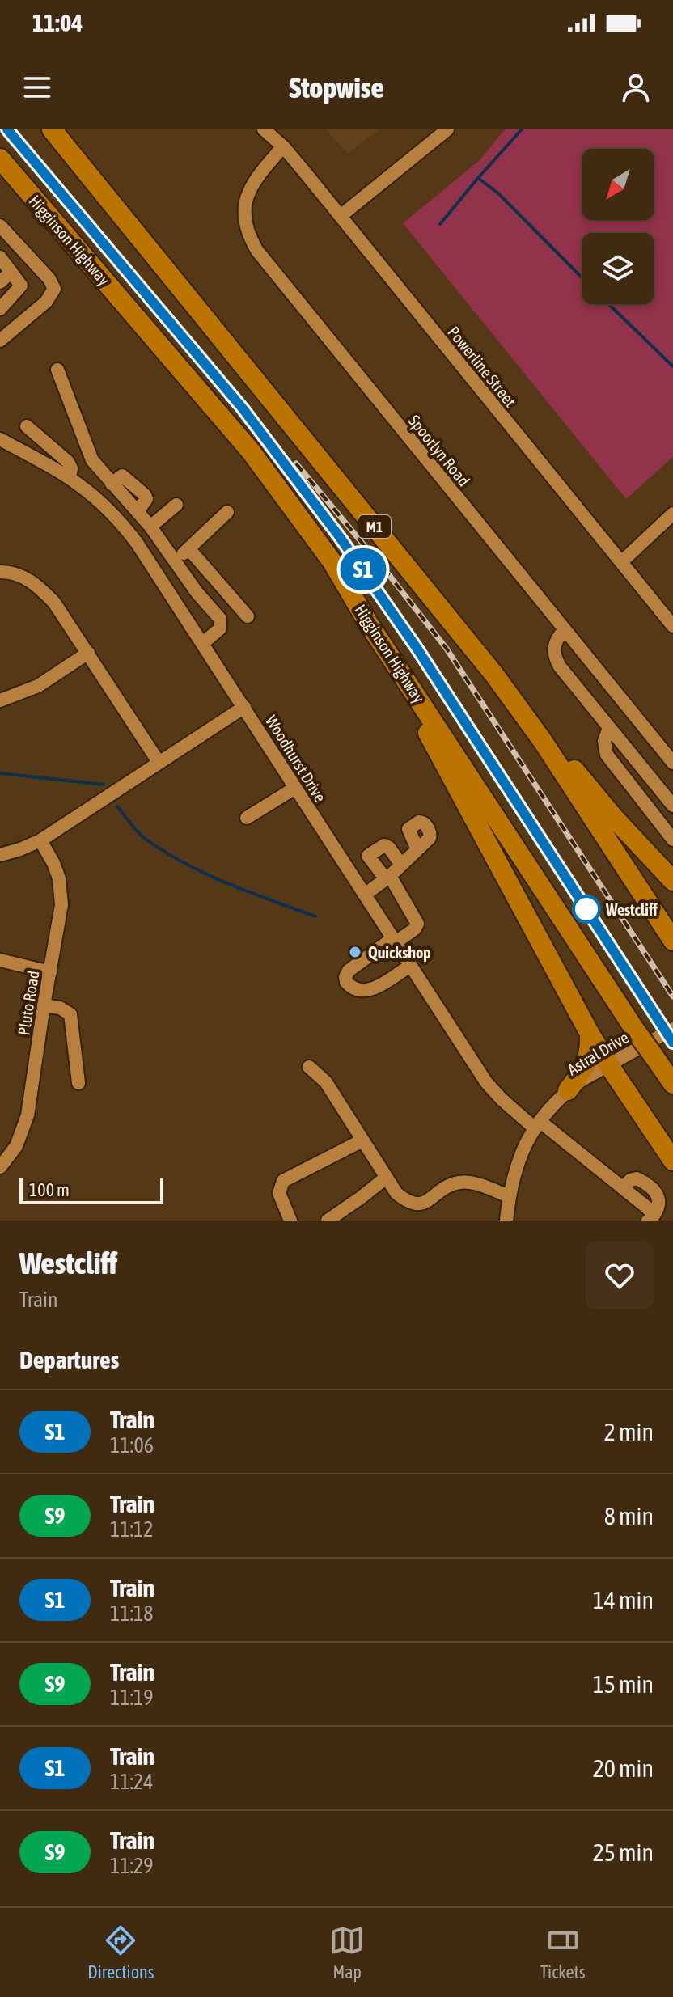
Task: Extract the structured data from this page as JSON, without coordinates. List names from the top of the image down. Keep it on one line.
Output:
{"streets":{"highway":["Higginson Highway","M1"],"street":["Powerline Street","Spoorlyn Road","Woodhurst Drive","Pluto Road","Astral Drive"]},"crossings":[["Powerline Street","Spoorlyn Road"],["Woodhurst Drive","Astral Drive"]],"places":["Westcliff","Quickshop"],"scale_bar":"100 m","north":"bottom left","page":{"status":"11:04","header":"Stopwise","on_map":"S1","scale":"100 m","heading":[["Westcliff","Train"],"Departures"],"list":[{"mark":"S1","name":"Train","note":"11:06","value":"2 min"},{"mark":"S9","name":"Train","note":"11:12","value":"8 min"},{"mark":"S1","name":"Train","note":"11:18","value":"14 min"},{"mark":"S9","name":"Train","note":"11:19","value":"15 min"},{"mark":"S1","name":"Train","note":"11:24","value":"20 min"},{"mark":"S9","name":"Train","note":"11:29","value":"25 min"}],"tabs":["Directions","Map","Tickets"]}}
